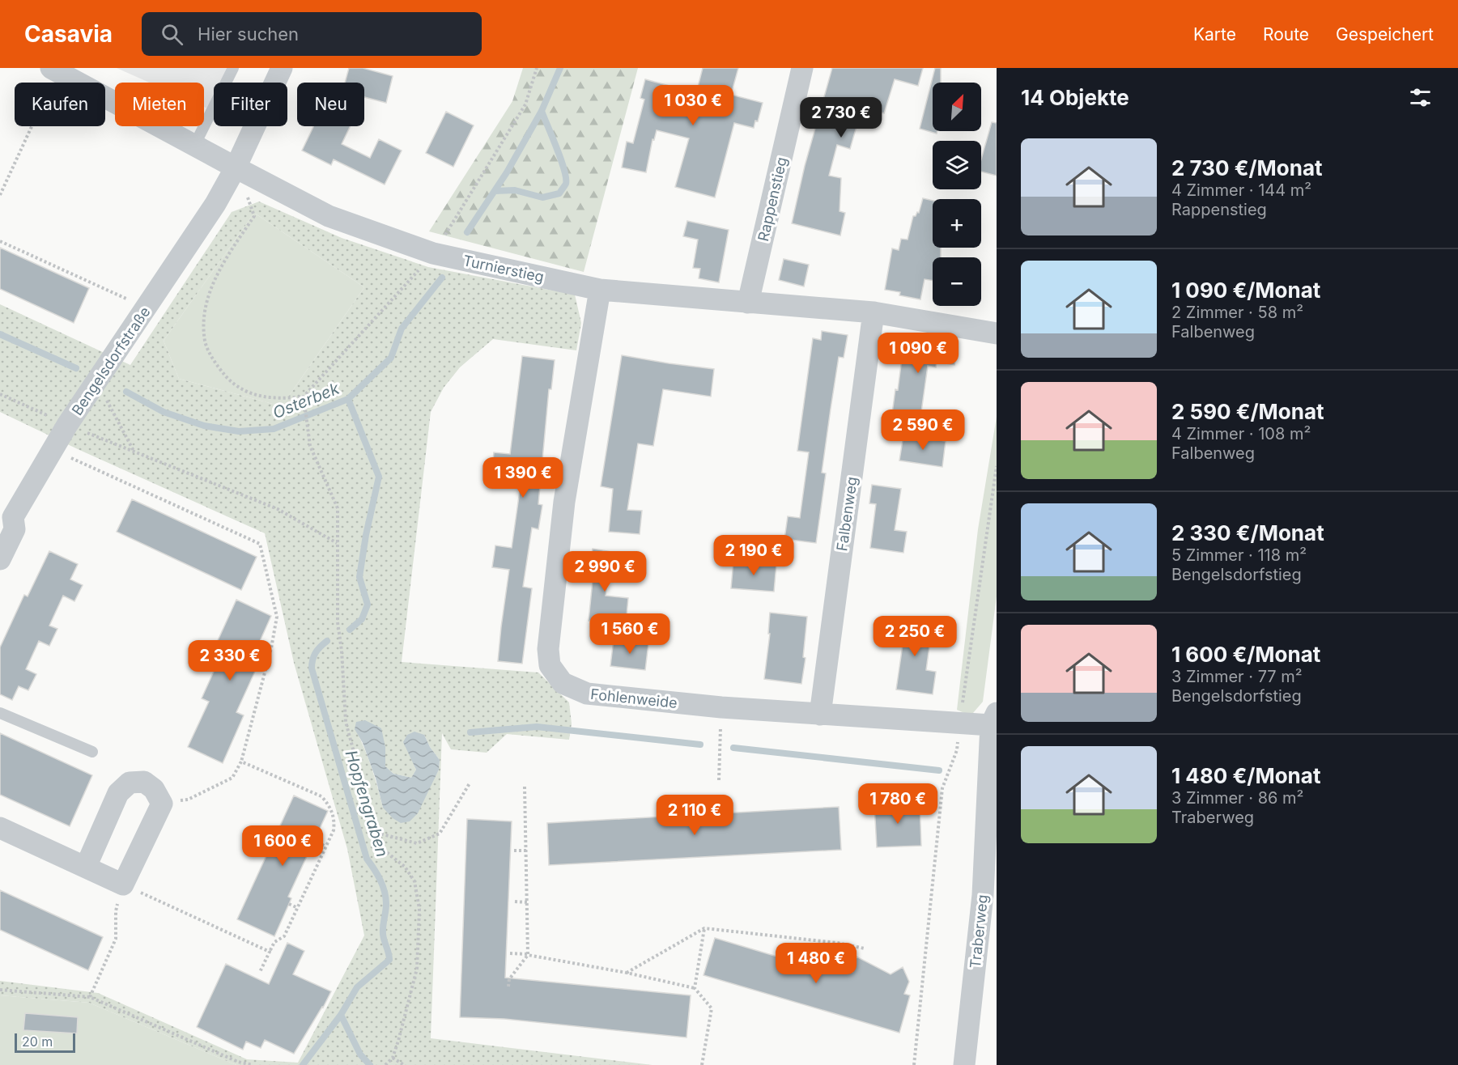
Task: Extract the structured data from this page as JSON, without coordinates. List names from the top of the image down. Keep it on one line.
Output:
{"streets":{"street":["Rappenstieg","Turnierstieg","Bengelsdorfstraße","Falbenweg","Fohlenweide","Traberweg"]},"crossings":[["Rappenstieg","Turnierstieg"],["Turnierstieg","Bengelsdorfstraße"],["Turnierstieg","Falbenweg"],["Turnierstieg","Fohlenweide"],["Falbenweg","Fohlenweide"],["Fohlenweide","Traberweg"]],"water":["Osterbek","Hopfengraben"],"scale_bar":"20 m","north":"top right","page":{"header":"Casavia","search":"Hier suchen","nav":["Karte","Route","Gespeichert"],"heading":"14 Objekte","map_buttons":["+","−"],"chip":["Kaufen","Mieten","Filter","Neu"],"price":["1 030 €","2 730 €","1 090 €","2 590 €","1 390 €","2 190 €","2 990 €","1 560 €","2 250 €","2 330 €","1 780 €","2 110 €","1 600 €","1 480 €"],"list":[{"name":"2 730 €/Monat","note":"4 Zimmer · 144 m² · Rappenstieg"},{"name":"1 090 €/Monat","note":"2 Zimmer · 58 m² · Falbenweg"},{"name":"2 590 €/Monat","note":"4 Zimmer · 108 m² · Falbenweg"},{"name":"2 330 €/Monat","note":"5 Zimmer · 118 m² · Bengelsdorfstieg"},{"name":"1 600 €/Monat","note":"3 Zimmer · 77 m² · Bengelsdorfstieg"},{"name":"1 480 €/Monat","note":"3 Zimmer · 86 m² · Traberweg"}],"scale":"20 m"}}
